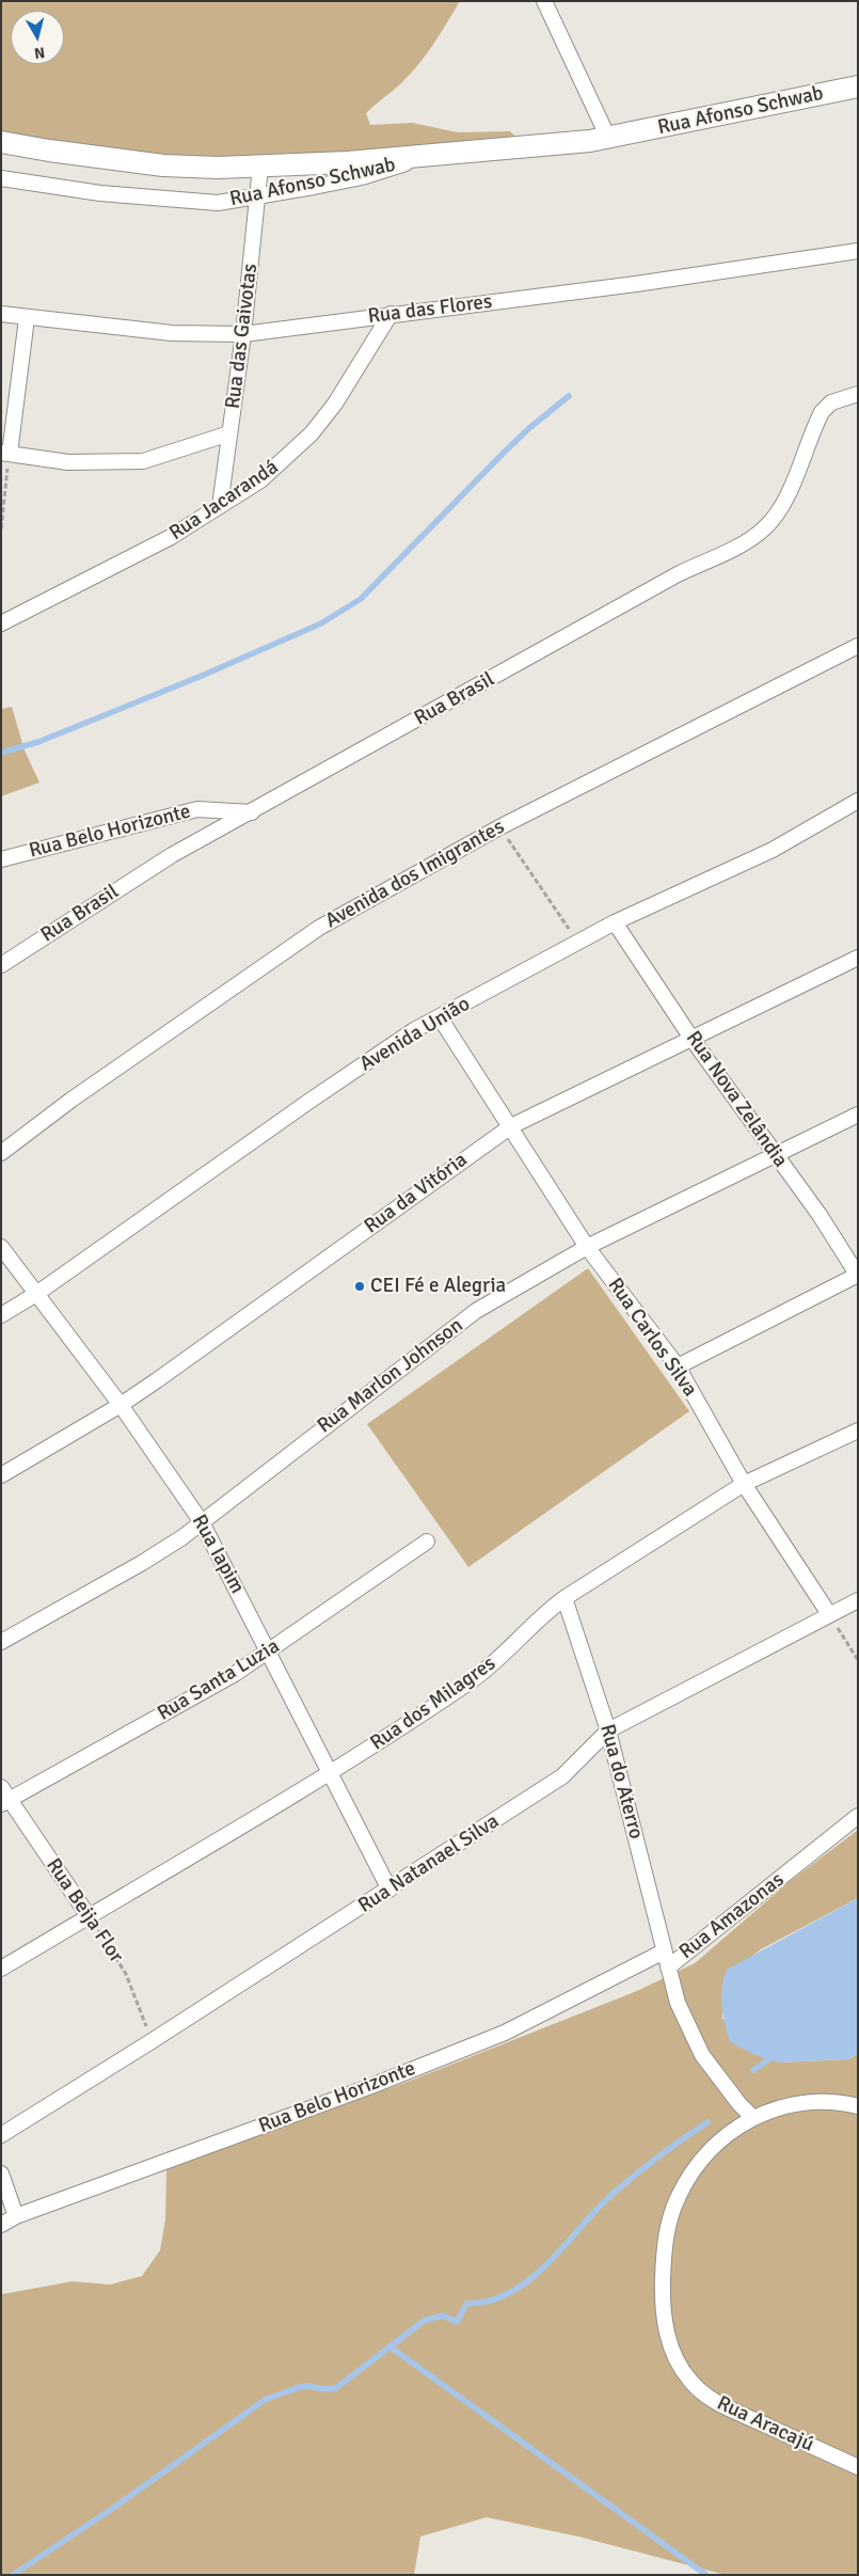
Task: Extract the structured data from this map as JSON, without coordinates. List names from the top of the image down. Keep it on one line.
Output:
{"streets":{"street":["Rua Afonso Schwab","Rua das Flores","Rua das Gaivotas","Rua Jacarandá","Rua Brasil","Rua Belo Horizonte","Avenida dos Imigrantes","Avenida União","Rua Nova Zelândia","Rua da Vitória","Rua Carlos Silva","Rua Marlon Johnson","Rua Iapim","Rua Santa Luzia","Rua dos Milagres","Rua do Aterro","Rua Natanael Silva","Rua Beija Flor","Rua Amazonas","Rua Aracajú"]},"crossings":[["Rua Afonso Schwab","Rua das Gaivotas"],["Rua das Flores","Rua das Gaivotas"],["Rua das Flores","Rua Jacarandá"],["Rua das Gaivotas","Rua Jacarandá"],["Rua Brasil","Rua Belo Horizonte"],["Rua Belo Horizonte","Rua do Aterro"],["Avenida União","Rua Nova Zelândia"],["Avenida União","Rua Carlos Silva"],["Avenida União","Rua Iapim"],["Rua Nova Zelândia","Rua da Vitória"],["Rua Nova Zelândia","Rua Marlon Johnson"],["Rua da Vitória","Rua Carlos Silva"],["Rua da Vitória","Rua Iapim"],["Rua Carlos Silva","Rua Marlon Johnson"],["Rua Carlos Silva","Rua dos Milagres"],["Rua Carlos Silva","Rua Natanael Silva"],["Rua Marlon Johnson","Rua Iapim"],["Rua Iapim","Rua Santa Luzia"],["Rua Iapim","Rua dos Milagres"],["Rua Iapim","Rua Natanael Silva"],["Rua Santa Luzia","Rua Beija Flor"],["Rua dos Milagres","Rua do Aterro"],["Rua dos Milagres","Rua Beija Flor"],["Rua do Aterro","Rua Natanael Silva"],["Rua do Aterro","Rua Amazonas"],["Rua Natanael Silva","Rua Beija Flor"],["Rua Amazonas","Rua Aracajú"]],"places":["CEI Fé e Alegria"],"north":"bottom"}
